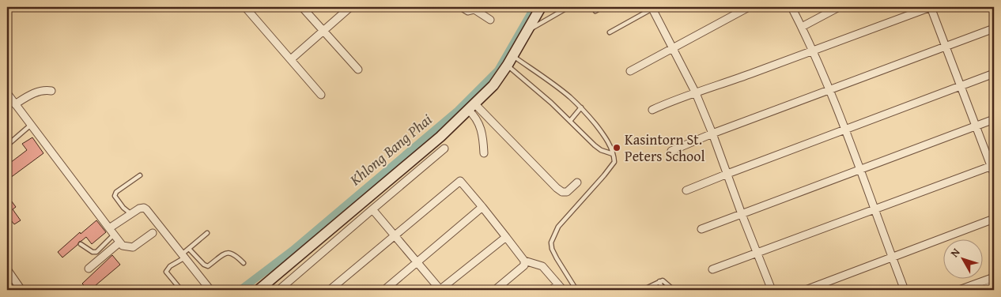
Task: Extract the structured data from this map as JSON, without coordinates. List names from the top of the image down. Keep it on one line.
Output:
{"water":["Khlong Bang Phai"],"places":["Kasintorn St. Peters School"],"north":"top left"}
